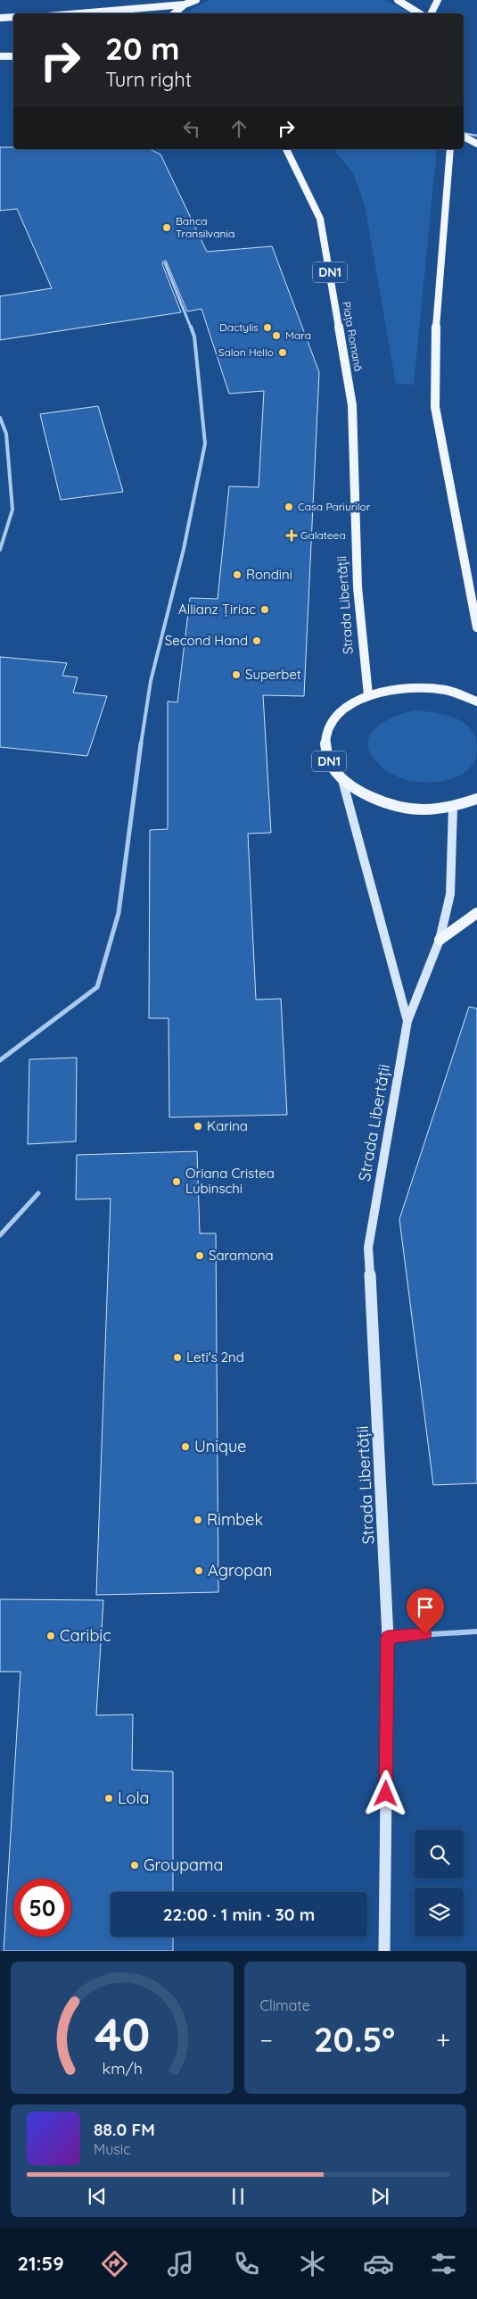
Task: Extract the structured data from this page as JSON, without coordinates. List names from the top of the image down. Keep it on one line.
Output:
{"streets":{"main road":["DN1","Piața Romană","Strada Libertății"]},"crossings":[["DN1","Strada Libertății"],["Piața Romană","Strada Libertății"]],"places":{"other":["Banca Transilvania","Dactylis","Mara","Salon Hello","Casa Pariurilor","Rondini","Allianz Țiriac","Second Hand","Superbet","Karina","Oriana Cristea Lubinschi","Saramona","Leti's 2nd","Unique","Rimbek","Agropan","Caribic","Lola","Groupama"],"health":["Galateea"]},"page":{"turn":["20 m","Turn right"],"limit":"50","trip":"22:00 · 1 min · 30 m","tile":"Climate","heat":["−","20.5°","+"],"song":["88.0 FM","Music"],"tabs":"21:59","gauge":["40","km/h"]}}
